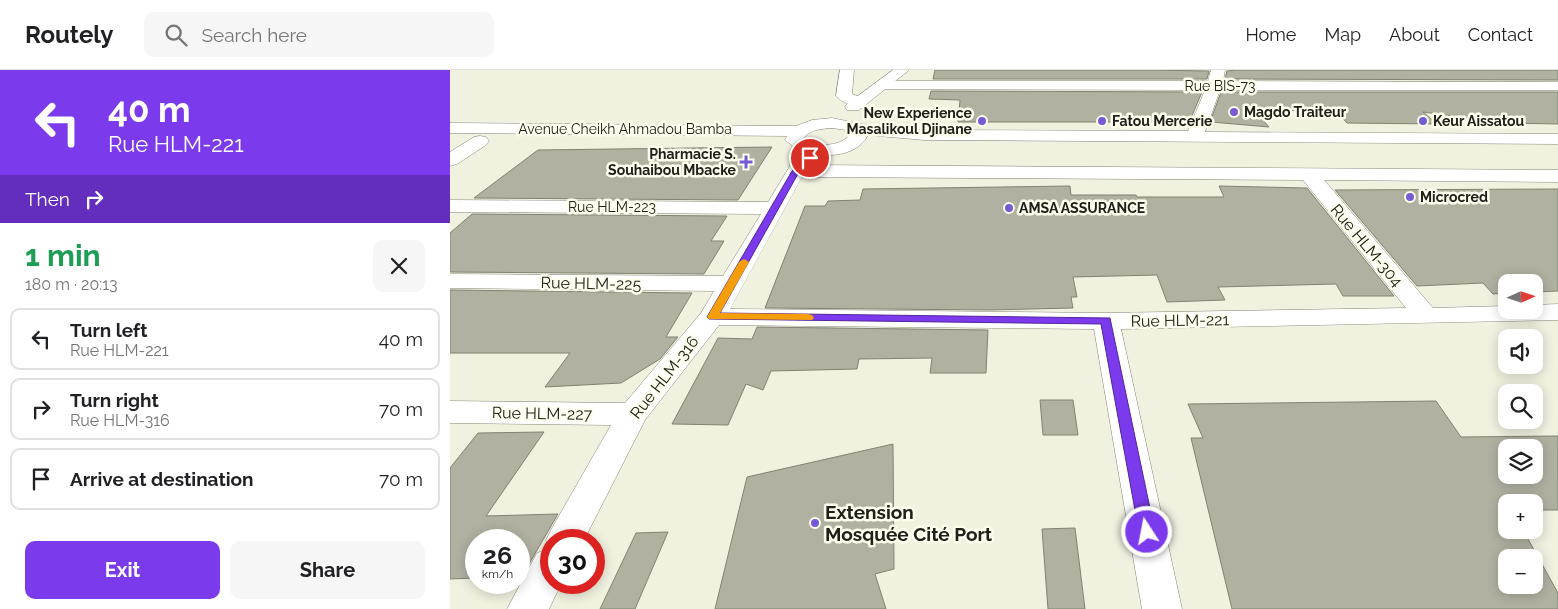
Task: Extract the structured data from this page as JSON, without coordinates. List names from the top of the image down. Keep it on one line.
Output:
{"streets":{"street":["Rue BIS-73","Avenue Cheikh Ahmadou Bamba","Rue HLM-223","Rue HLM-304","Rue HLM-225","Rue HLM-221","Rue HLM-316","Rue HLM-227"]},"crossings":[["Avenue Cheikh Ahmadou Bamba","Rue HLM-316"],["Rue HLM-223","Rue HLM-316"],["Rue HLM-304","Rue HLM-221"],["Rue HLM-225","Rue HLM-316"],["Rue HLM-221","Rue HLM-316"],["Rue HLM-316","Rue HLM-227"]],"places":{"other":["Magdo Traiteur","New Experience Masalikoul Djinane","Fatou Mercerie","Keur Aissatou","Microcred","AMSA ASSURANCE","Extension Mosquée Cité Port"],"health":["Pharmacie S. Souhaibou Mbacke"]},"north":"right","page":{"header":"Routely","search":"Search here","nav":["Home","Map","About","Contact"],"turn":["40 m","Rue HLM-221"],"then":"Then","heading":["1 min","180 m · 20:13"],"map_buttons":["+","−"],"list":[{"name":"Turn left","note":"Rue HLM-221","value":"40 m"},{"name":"Turn right","note":"Rue HLM-316","value":"70 m"},{"name":"Arrive at destination","value":"70 m"}],"speed":"26 km/h","limit":"30","buttons":["Exit","Share"]}}
